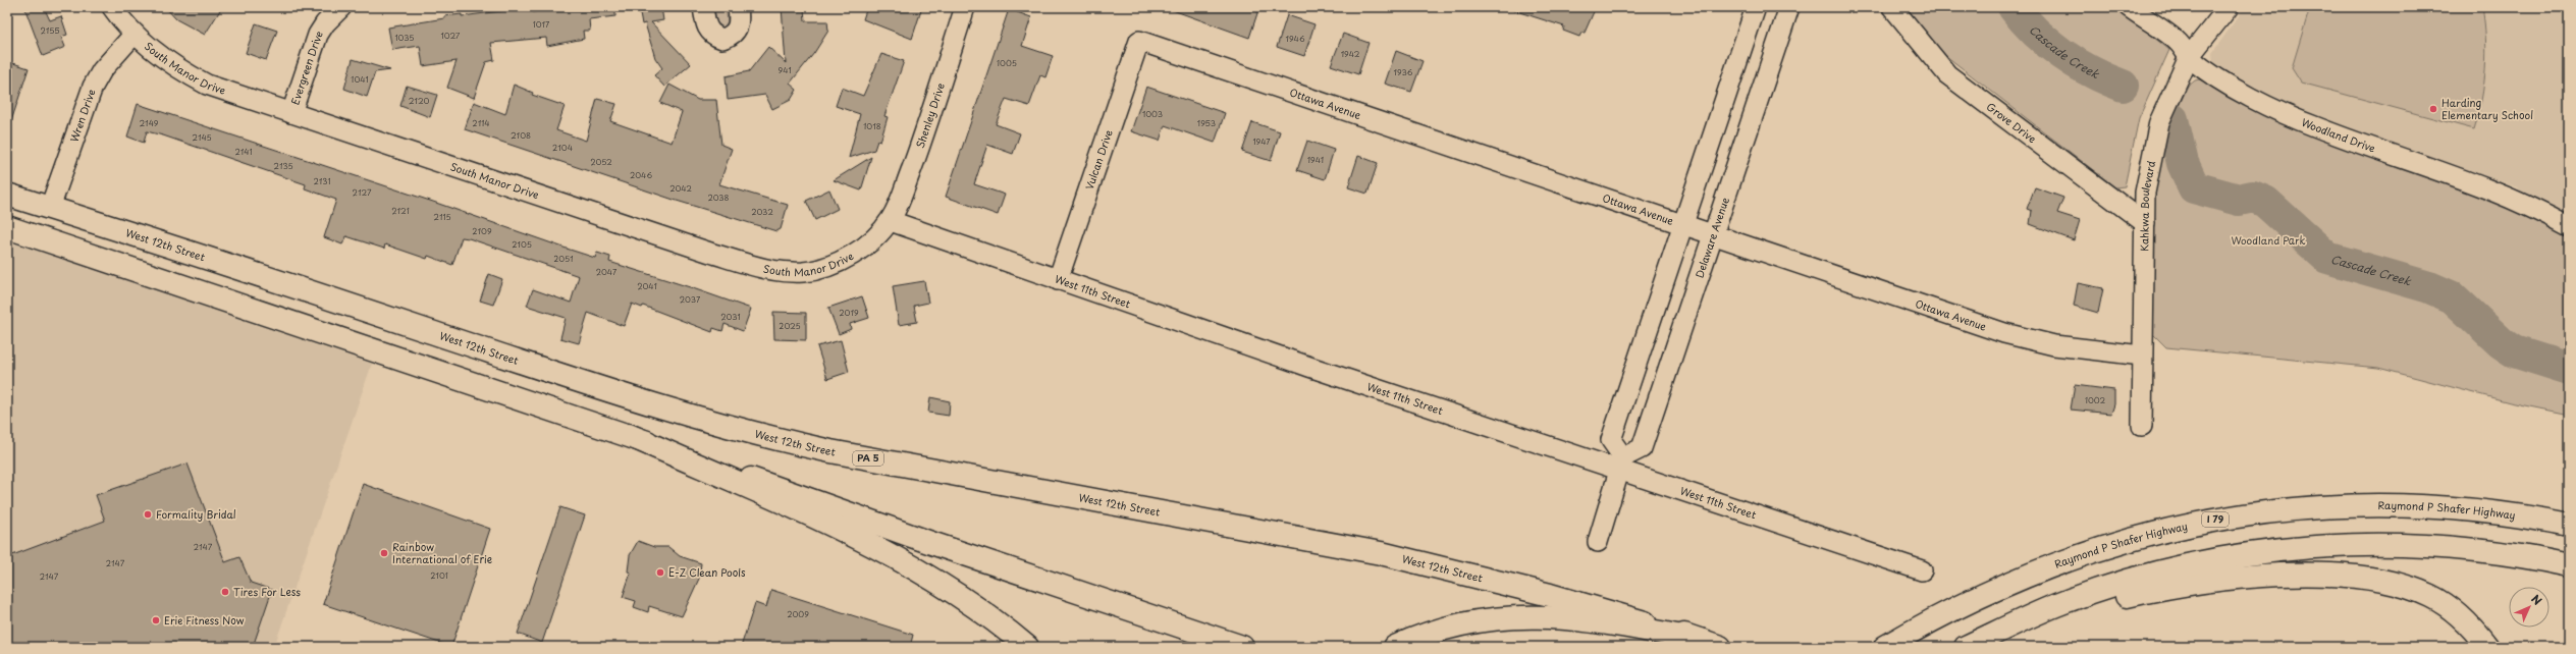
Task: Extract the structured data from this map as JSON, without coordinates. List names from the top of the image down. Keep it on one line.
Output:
{"streets":{"main road":["West 12th Street","PA 5","Raymond P Shafer Highway","I 79"],"street":["South Manor Drive","Evergreen Drive","Ottawa Avenue","Wren Drive","Shenley Drive","Grove Drive","Woodland Drive","Vulcan Drive","Kahkwa Boulevard","Delaware Avenue","West 11th Street"]},"crossings":[["South Manor Drive","Evergreen Drive"],["South Manor Drive","Wren Drive"],["South Manor Drive","Shenley Drive"],["South Manor Drive","West 11th Street"],["Ottawa Avenue","Vulcan Drive"],["Ottawa Avenue","Kahkwa Boulevard"],["Ottawa Avenue","Delaware Avenue"],["Wren Drive","West 12th Street"],["Shenley Drive","West 11th Street"],["Grove Drive","Kahkwa Boulevard"],["Woodland Drive","Kahkwa Boulevard"],["Vulcan Drive","West 11th Street"],["Delaware Avenue","West 11th Street"]],"water":["Cascade Creek"],"parks":["Woodland Park"],"places":["Harding Elementary School","Formality Bridal","Rainbow International of Erie","E-Z Clean Pools","Tires For Less","Erie Fitness Now"],"house_numbers":["1017","2155","1027","1035","1946","1942","1005","941","1936","1041","2120","1003","2149","2114","1953","1018","2108","2145","1947","2104","2141","1941","2052","2135","2046","2131","2042","2127","2038","2121","2032","2115","2109","2105","2051","2047","2041","2037","2019","2031","2025","1002","2147","2147","2101","2147","2009"],"north":"top right"}
